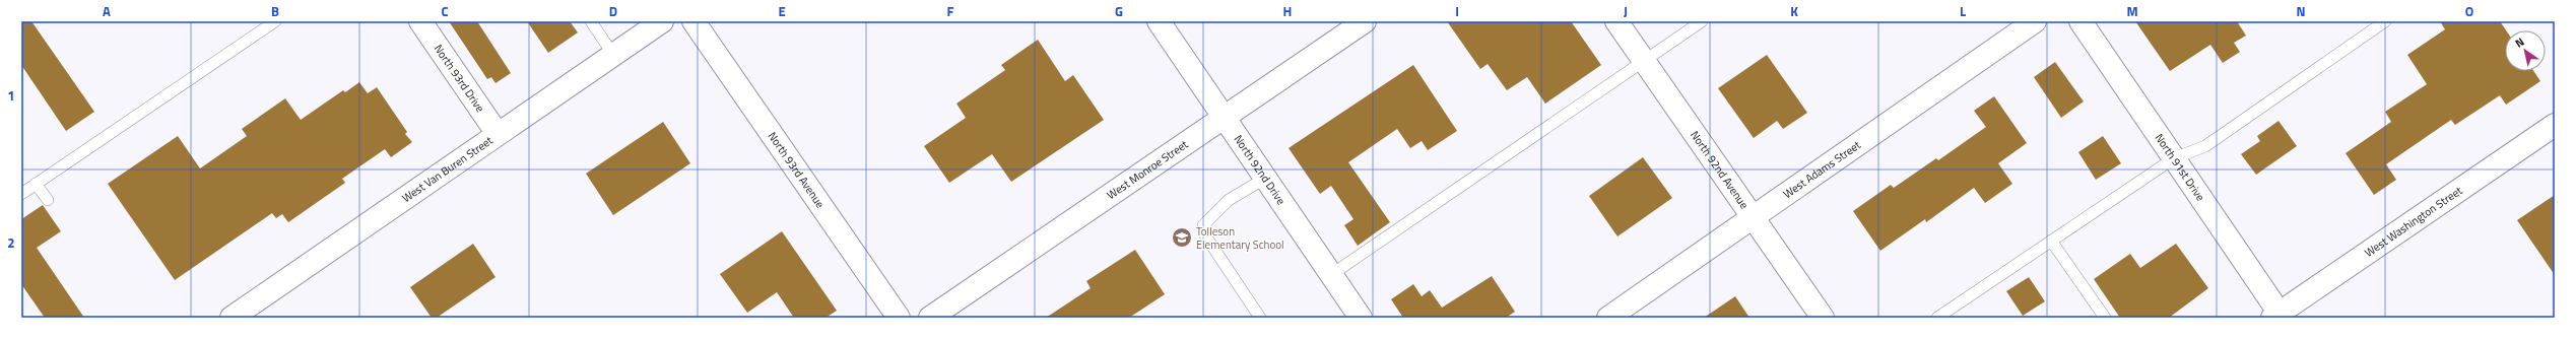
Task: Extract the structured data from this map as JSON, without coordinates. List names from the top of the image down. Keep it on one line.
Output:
{"streets":{"street":["North 93rd Drive","North 91st Drive","West Van Buren Street","North 93rd Avenue","West Monroe Street","North 92nd Drive","North 92nd Avenue","West Adams Street","West Washington Street"]},"crossings":[["North 93rd Drive","West Van Buren Street"],["North 91st Drive","West Washington Street"],["West Monroe Street","North 92nd Drive"],["North 92nd Avenue","West Adams Street"]],"places":{"school or university":["Tolleson Elementary School"]},"north":"top left","grid":{"columns":["A","B","C","D","E","F","G","H","I","J","K","L","M","N","O"],"rows":["1","2"]}}
